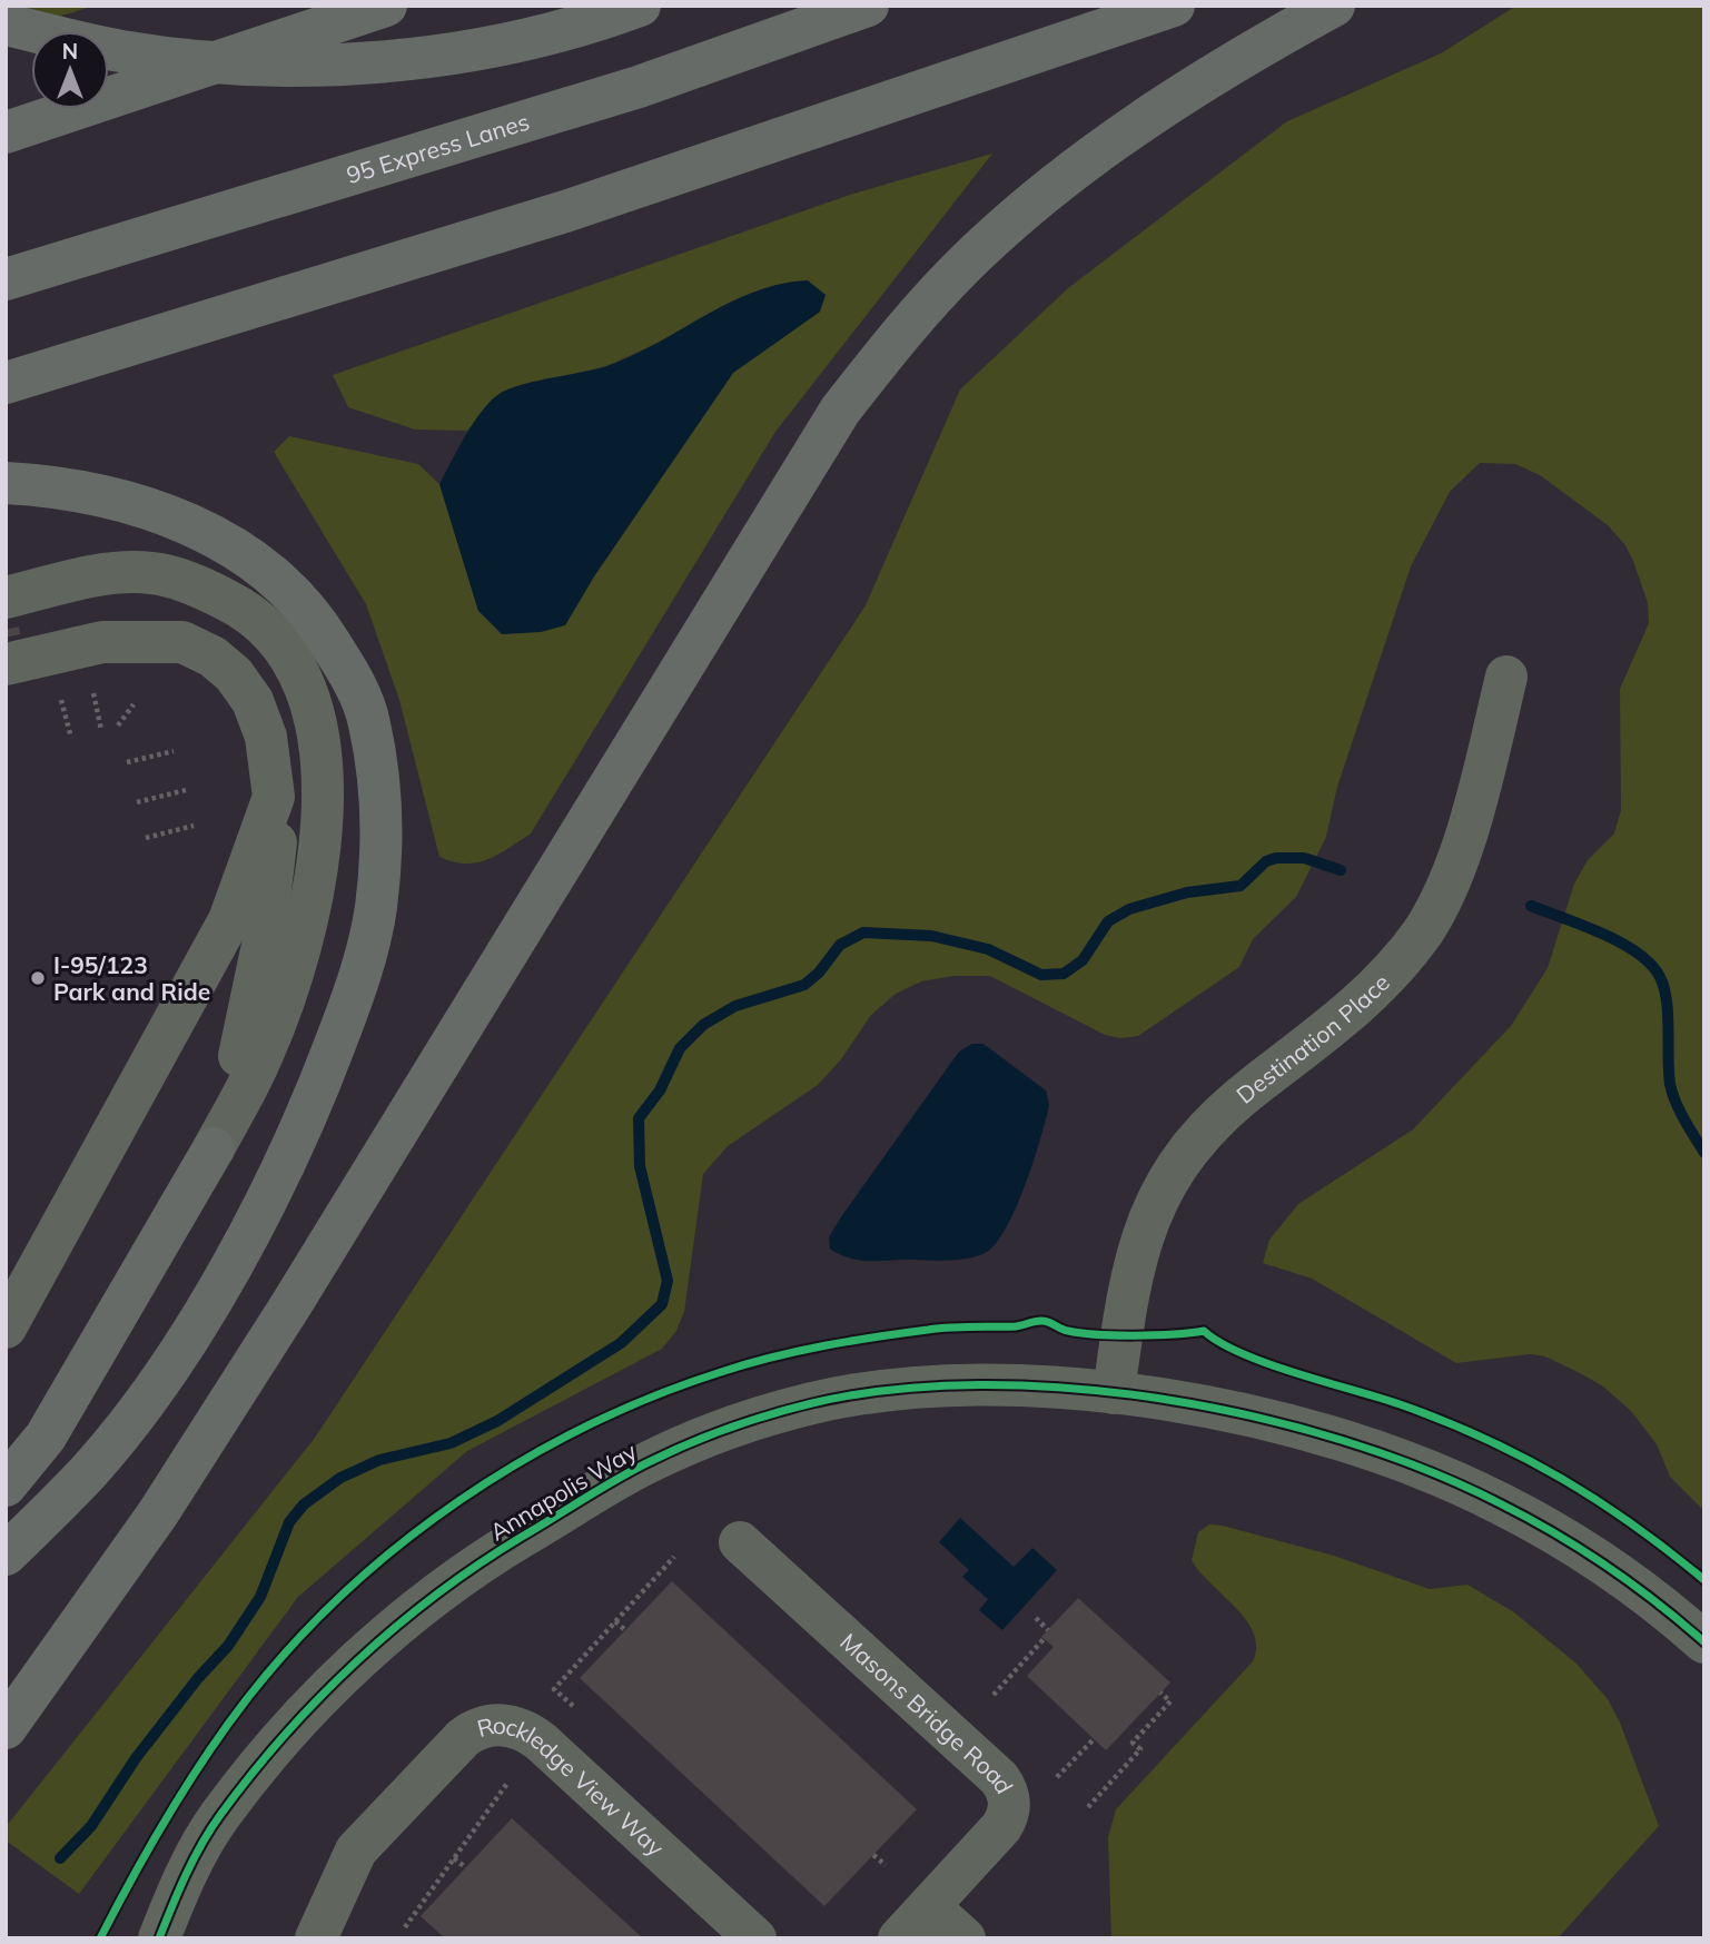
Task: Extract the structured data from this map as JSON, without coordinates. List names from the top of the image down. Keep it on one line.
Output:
{"streets":{"highway":["95 Express Lanes"],"street":["Destination Place","Annapolis Way","Masons Bridge Road","Rockledge View Way"]},"crossings":[["Destination Place","Annapolis Way"]],"places":["I-95/123 Park and Ride"],"north":"top"}
